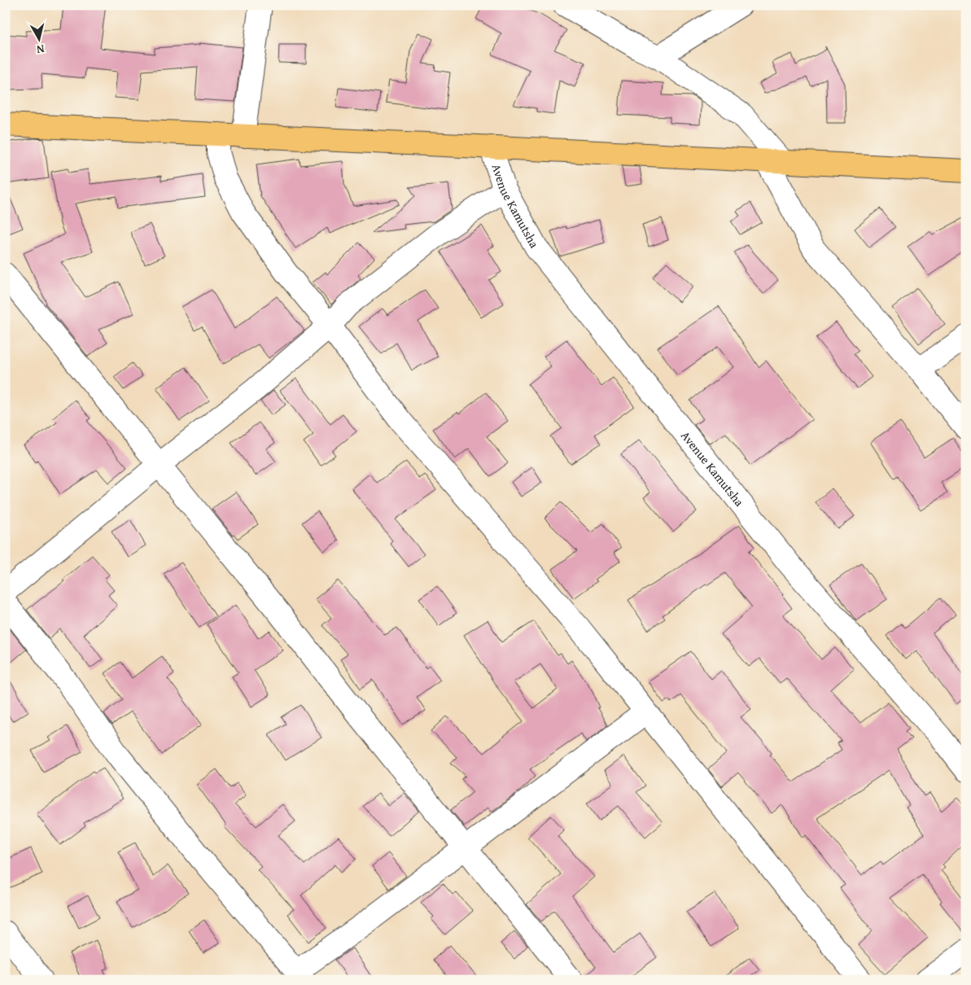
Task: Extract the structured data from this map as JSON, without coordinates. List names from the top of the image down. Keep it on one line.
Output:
{"streets":{"street":["Avenue Kamutsha"]},"north":"bottom"}
